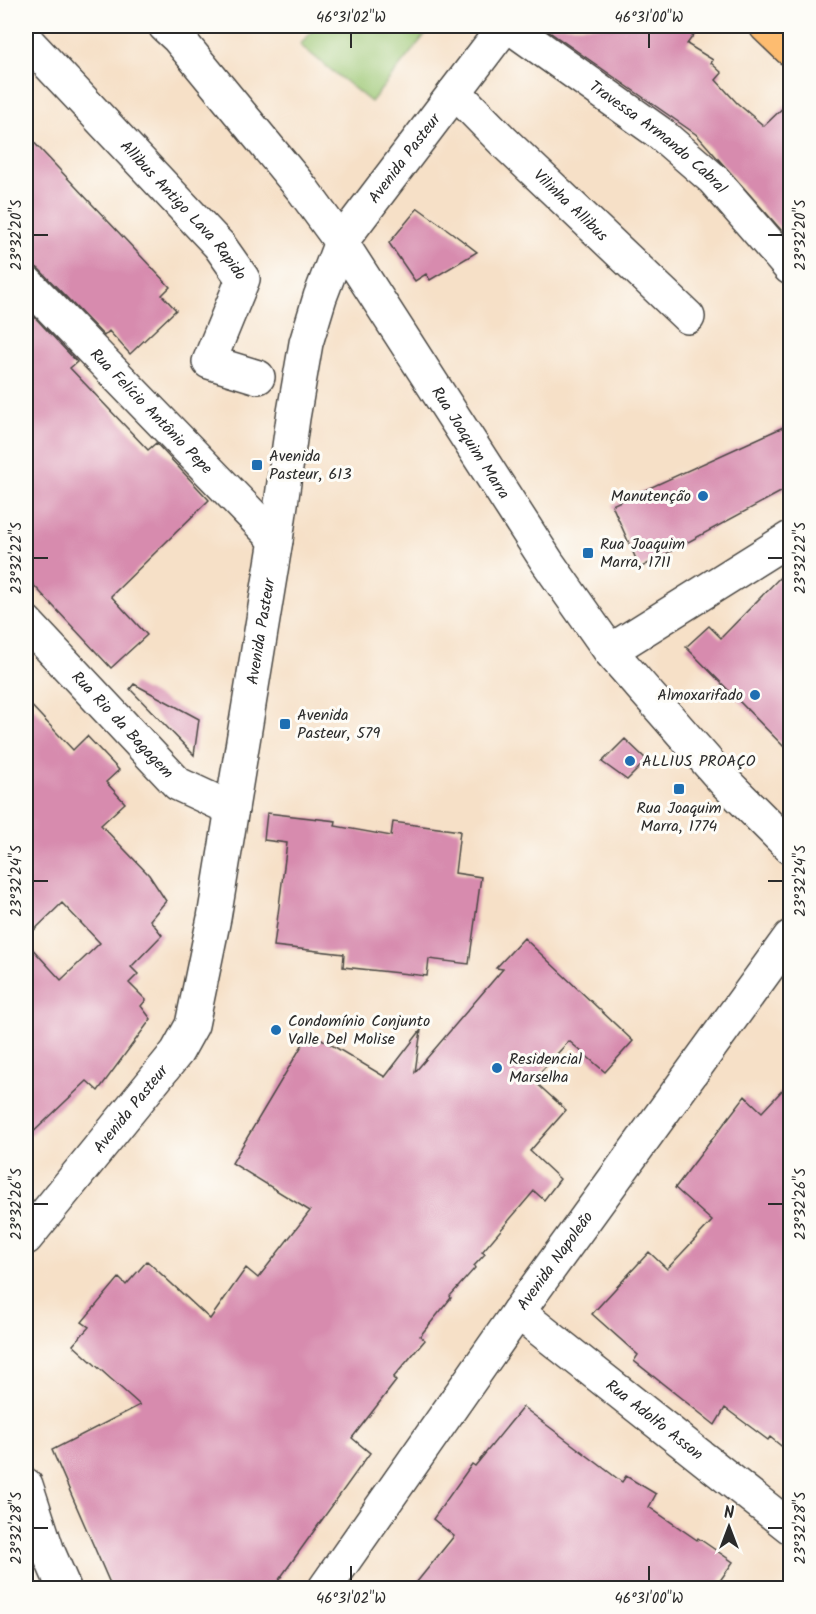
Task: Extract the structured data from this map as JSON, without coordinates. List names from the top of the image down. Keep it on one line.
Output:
{"streets":{"street":["Travessa Armando Cabral","Avenida Pasteur","Vilinha Allibus","Allibus Antigo Lava Rapido","Rua Felício Antônio Pepe","Rua Joaquim Marra","Rua Rio da Bagagem","Avenida Napoleão","Rua Adolfo Asson"]},"crossings":[["Travessa Armando Cabral","Avenida Pasteur"],["Avenida Pasteur","Vilinha Allibus"],["Avenida Pasteur","Rua Felício Antônio Pepe"],["Avenida Pasteur","Rua Joaquim Marra"],["Avenida Pasteur","Rua Rio da Bagagem"],["Avenida Napoleão","Rua Adolfo Asson"]],"places":{"transit":["Avenida Pasteur, 613","Rua Joaquim Marra, 1711","Avenida Pasteur, 579","Rua Joaquim Marra, 1774"],"other":["Manutenção","Almoxarifado","ALLIUS PROAÇO","Condomínio Conjunto Valle Del Molise","Residencial Marselha"]},"north":"top","coordinates":["46°31'02\"W","46°31'00\"W","23°32'20\"S","23°32'22\"S","23°32'24\"S","23°32'26\"S","23°32'28\"S"]}
